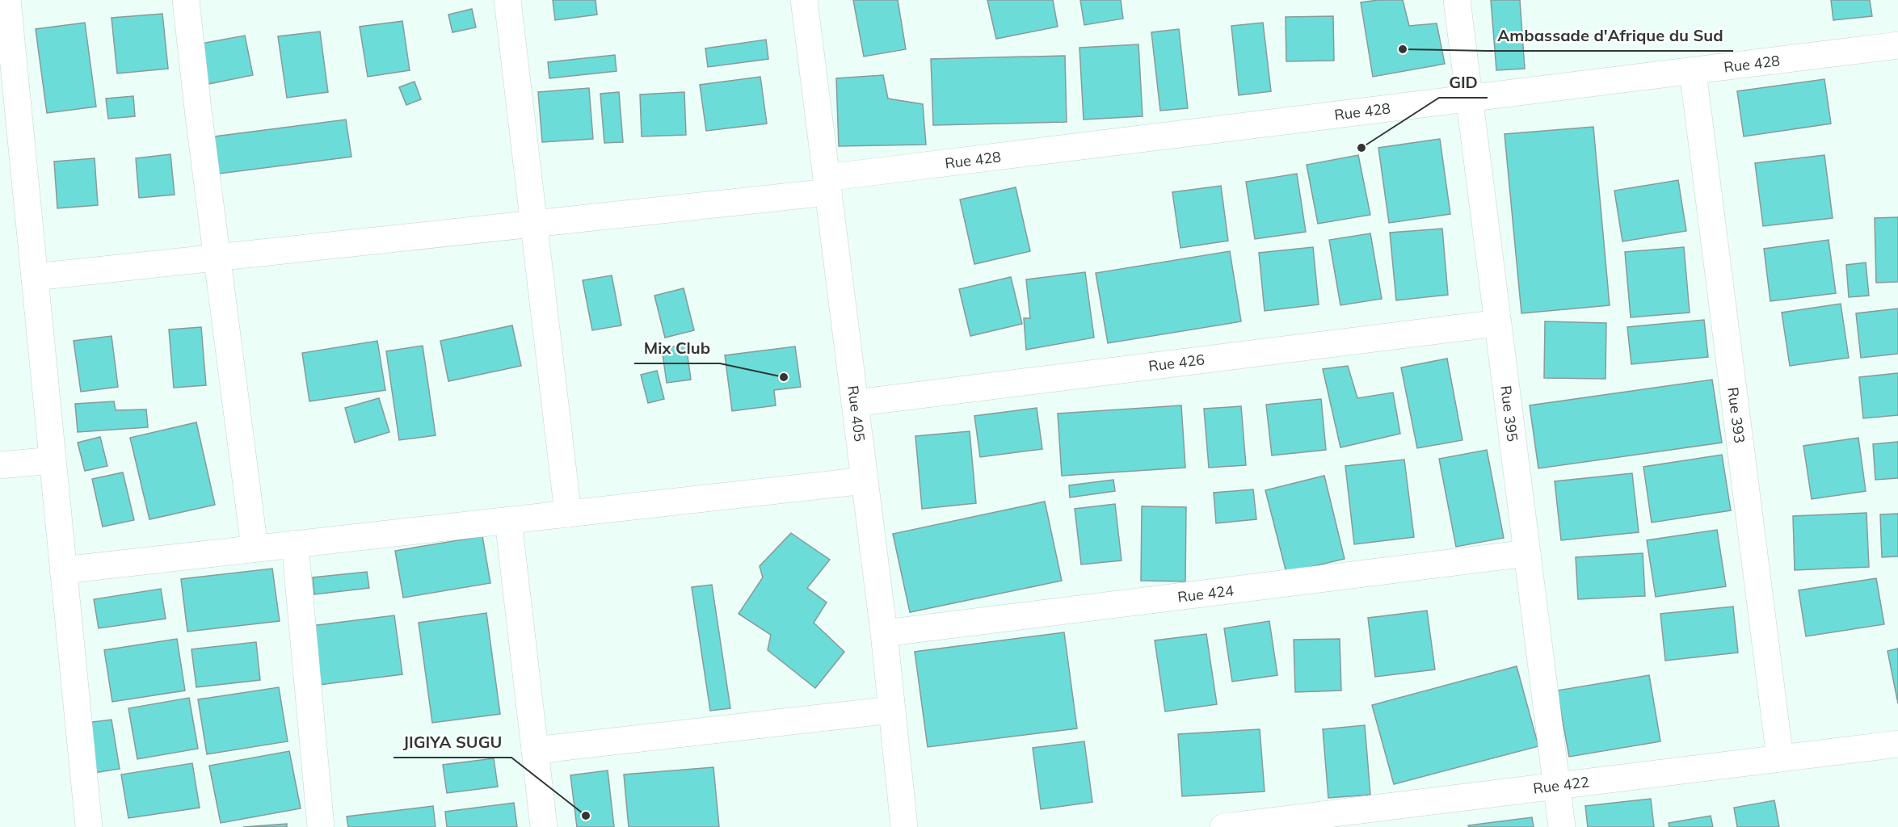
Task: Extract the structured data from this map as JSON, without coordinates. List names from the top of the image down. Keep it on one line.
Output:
{"streets":{"street":["Rue 428","Rue 426","Rue 405","Rue 395","Rue 393","Rue 424","Rue 422"]},"crossings":[["Rue 428","Rue 405"],["Rue 428","Rue 395"],["Rue 428","Rue 393"],["Rue 426","Rue 405"],["Rue 426","Rue 395"],["Rue 405","Rue 424"],["Rue 395","Rue 424"],["Rue 395","Rue 422"],["Rue 393","Rue 422"]],"places":["Ambassade d'Afrique du Sud","GID","Mix Club","JIGIYA SUGU"]}
